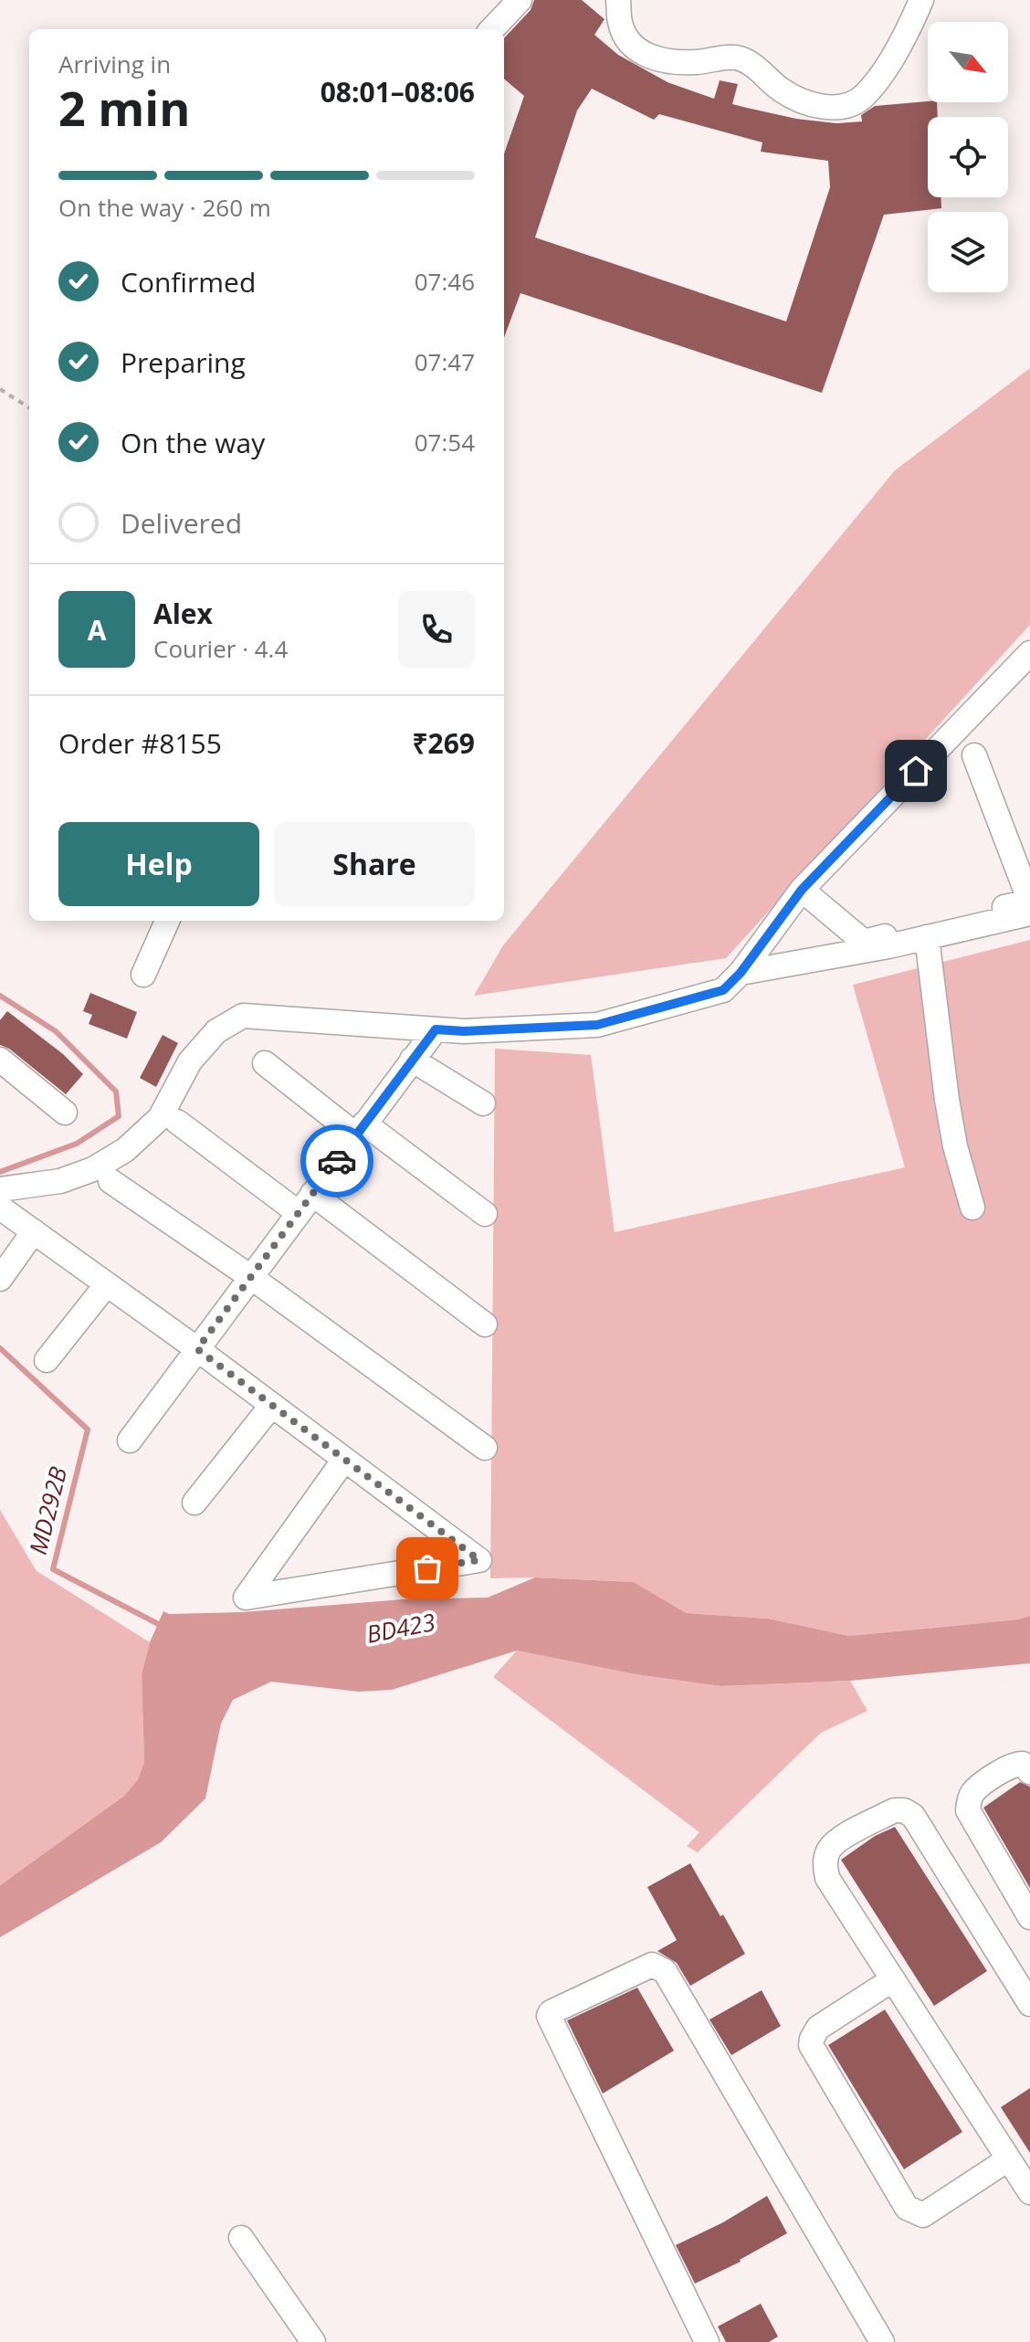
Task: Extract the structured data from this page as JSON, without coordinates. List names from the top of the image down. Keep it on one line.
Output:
{"water":["MD292B","BD423"],"north":"bottom right","page":{"heading":["2 min","Arriving in","08:01–08:06"],"panel":["Alex","Courier · 4.4","Order #8155","₹269"],"bar":"On the way · 260 m","list":[["Confirmed","07:46"],["Preparing","07:47"],["On the way","07:54"],"Delivered"],"round":"A","buttons":["Help","Share"]}}
